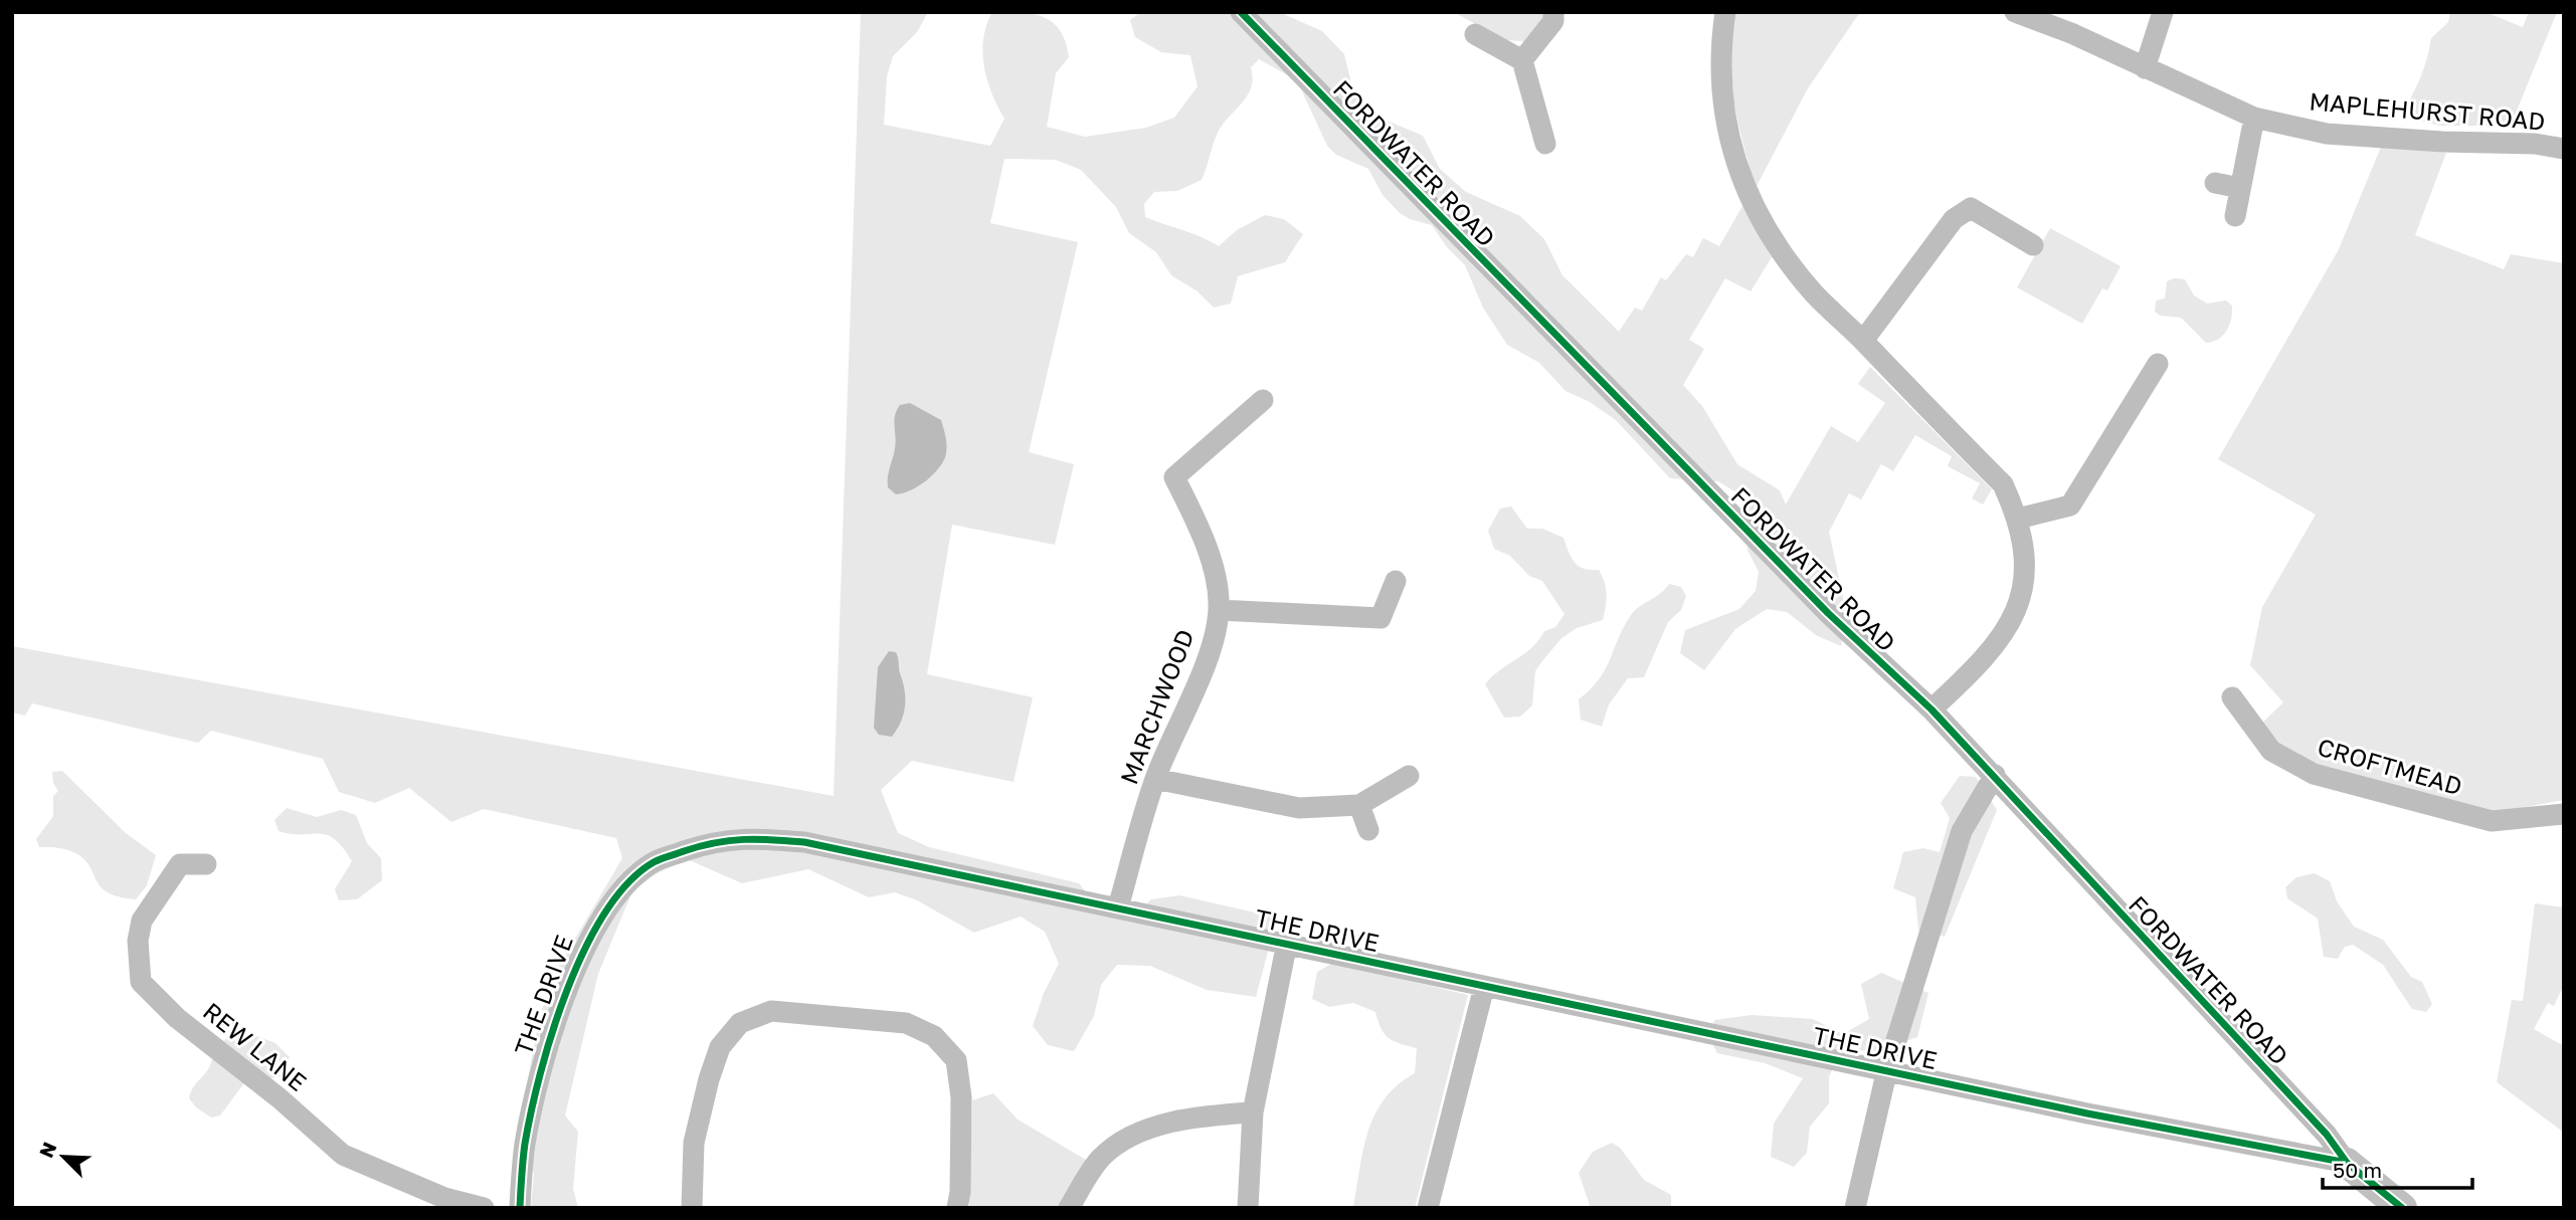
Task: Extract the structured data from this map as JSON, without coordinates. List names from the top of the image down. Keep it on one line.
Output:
{"streets":{"street":["MAPLEHURST ROAD","FORDWATER ROAD","MARCHWOOD","CROFTMEAD","THE DRIVE","REW LANE"]},"crossings":[["FORDWATER ROAD","THE DRIVE"],["MARCHWOOD","THE DRIVE"]],"scale_bar":"50 m","north":"top left"}
